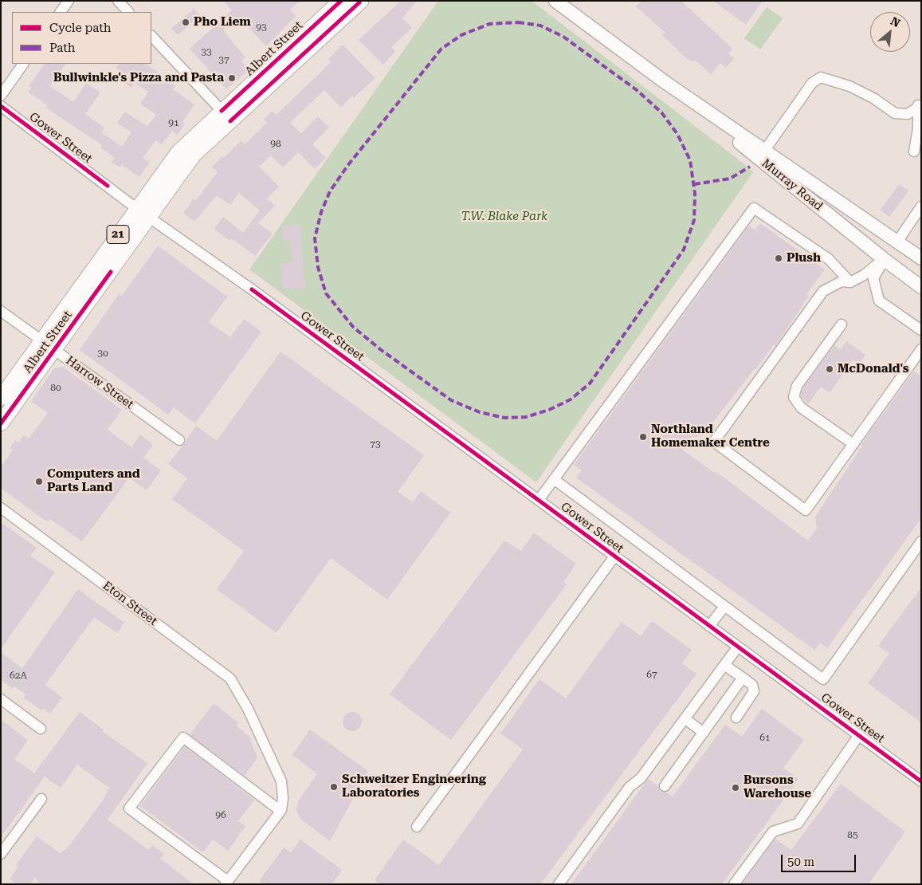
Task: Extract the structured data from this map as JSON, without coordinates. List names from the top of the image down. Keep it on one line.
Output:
{"streets":{"highway":["Albert Street","21"],"main road":["Murray Road"],"street":["Gower Street","Harrow Street","Eton Street"]},"crossings":[["Albert Street","Gower Street"],["Albert Street","Harrow Street"]],"parks":["T.W. Blake Park"],"places":["Pho Liem","Bullwinkle's Pizza and Pasta","Plush","McDonald's","Northland Homemaker Centre","Computers and Parts Land","Schweitzer Engineering Laboratories","Bursons Warehouse"],"house_numbers":["93","33","37","91","98","30","80","73","67","62A","61","96","85"],"legend":["Cycle path","Path"],"scale_bar":"50 m","north":"top right"}
